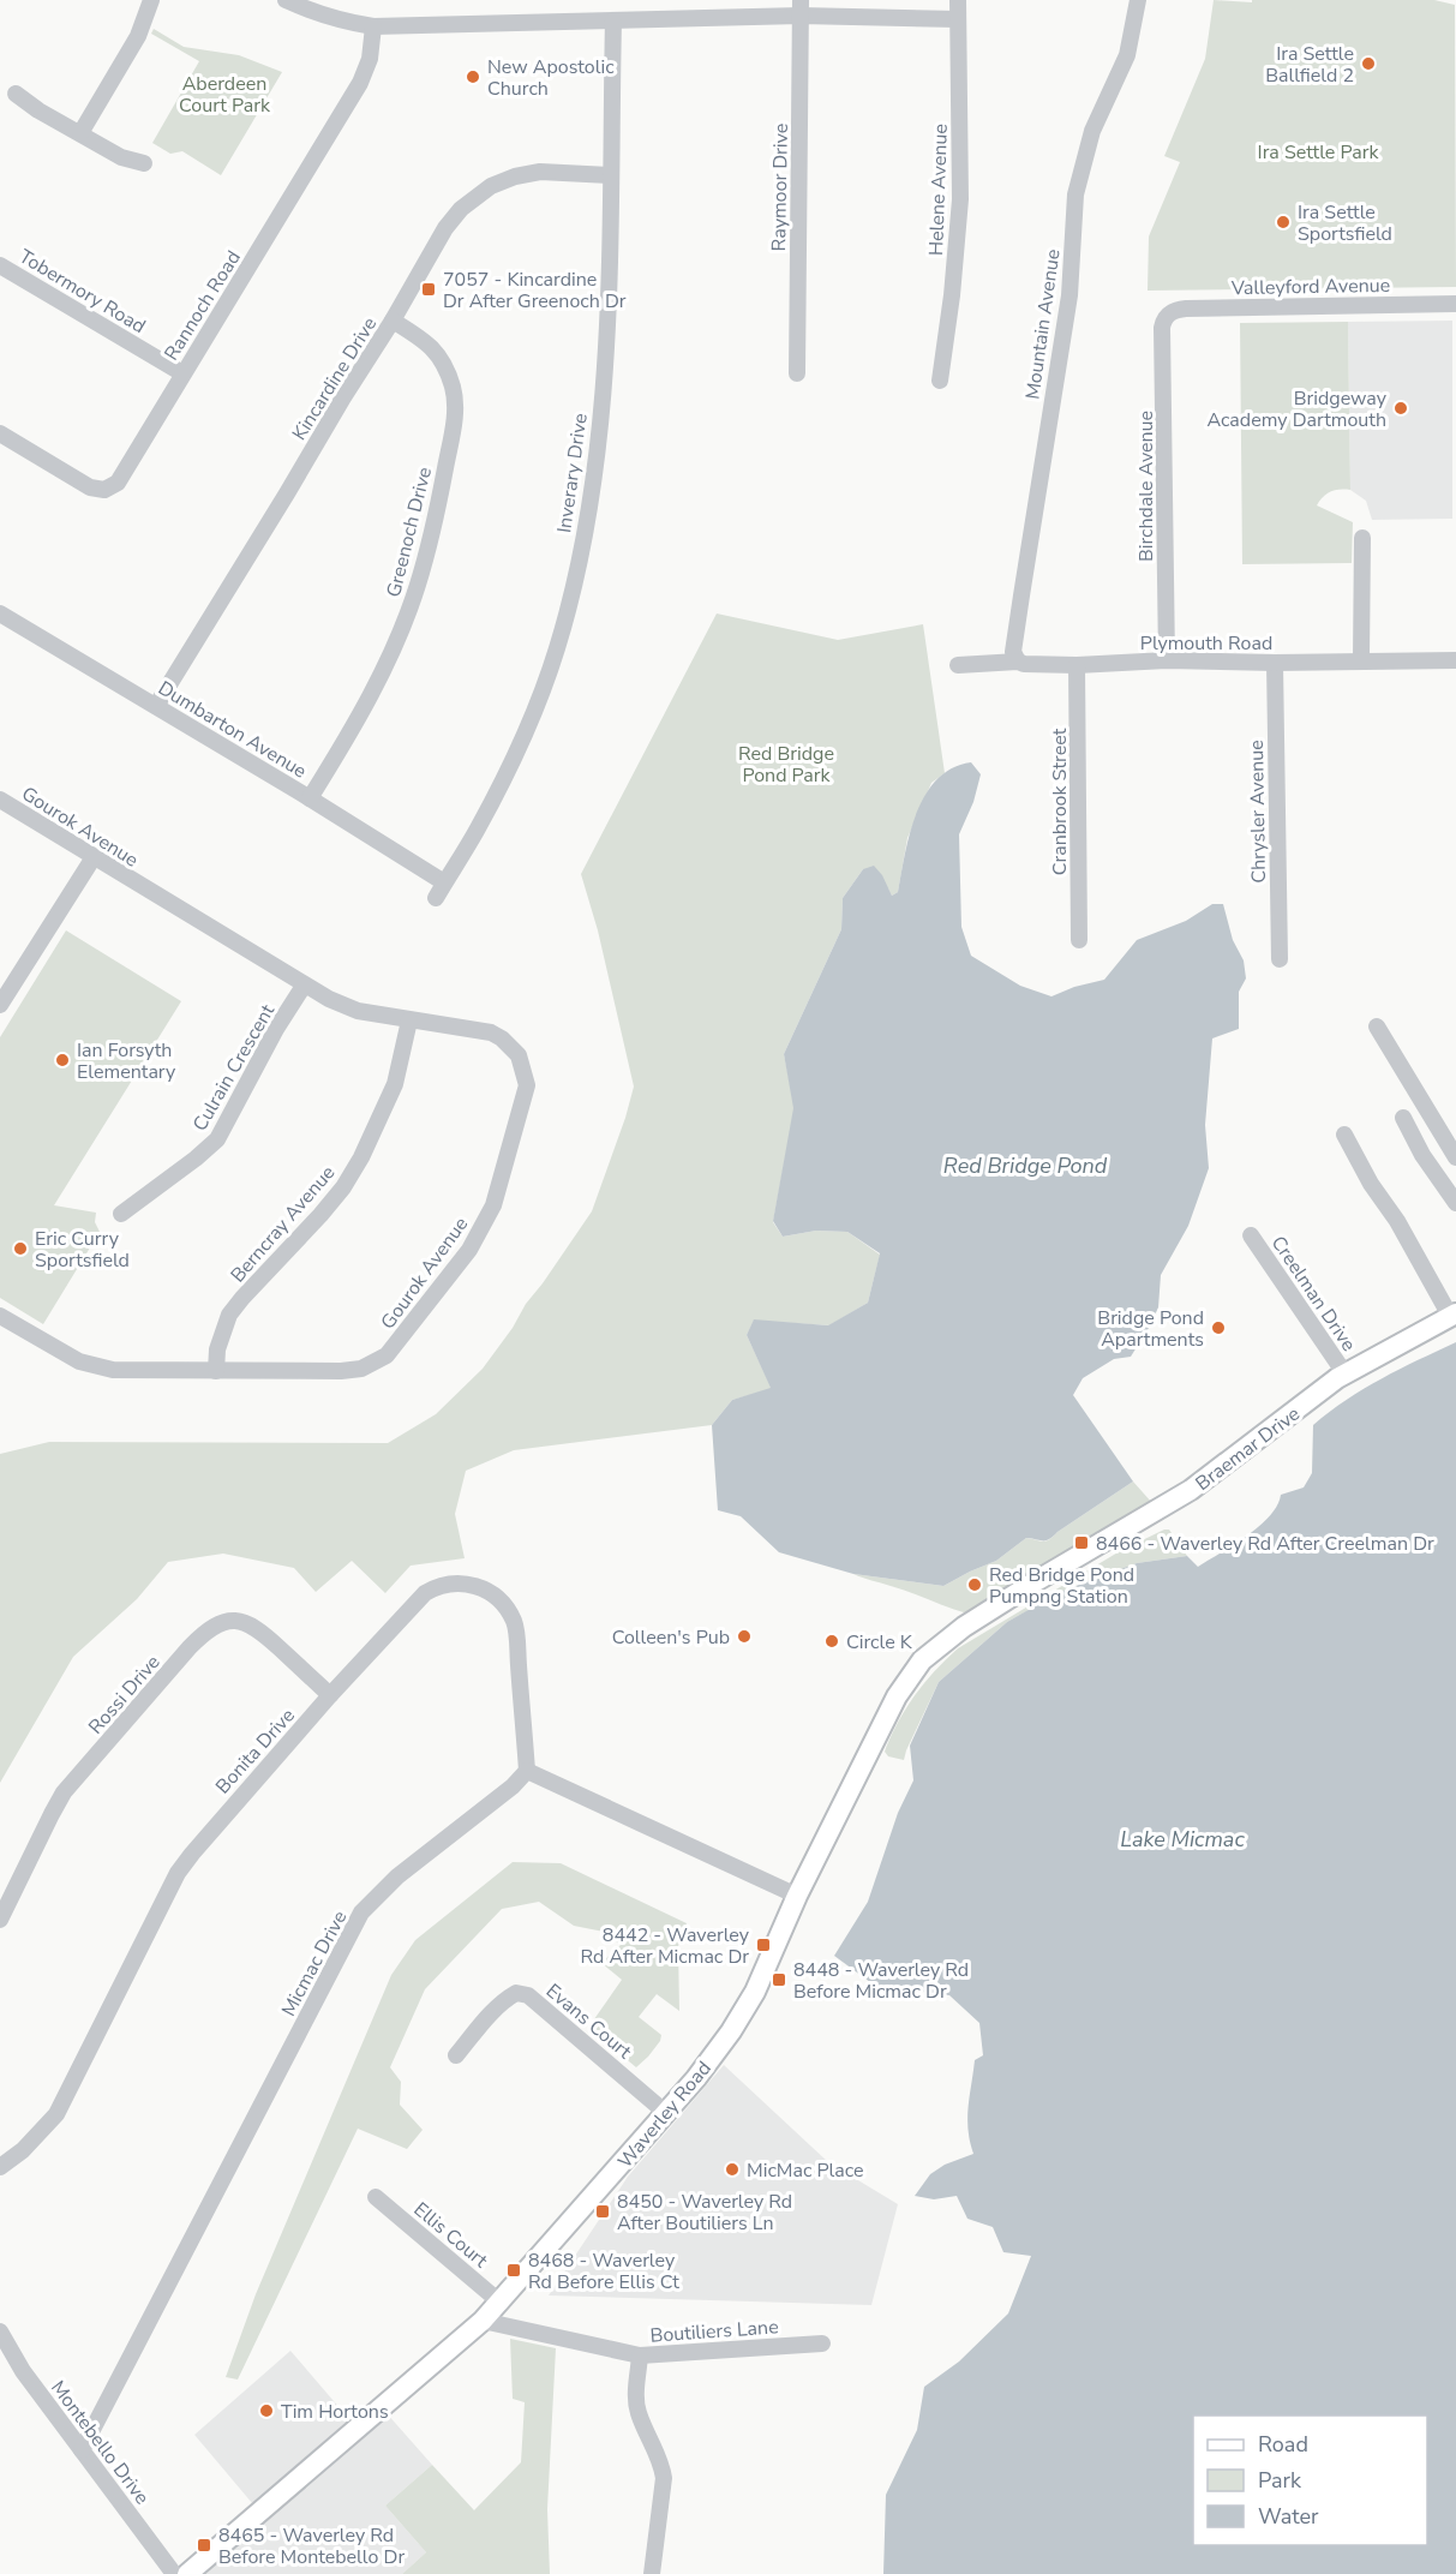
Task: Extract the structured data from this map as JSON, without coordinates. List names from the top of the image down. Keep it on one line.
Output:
{"streets":{"main road":["Braemar Drive","Waverley Road"],"street":["Raymoor Drive","Helene Avenue","Valleyford Avenue","Tobermory Road","Rannoch Road","Mountain Avenue","Kincardine Drive","Inverary Drive","Birchdale Avenue","Greenoch Drive","Plymouth Road","Dumbarton Avenue","Cranbrook Street","Chrysler Avenue","Gourok Avenue","Culrain Crescent","Berncray Avenue","Creelman Drive","Rossi Drive","Bonita Drive","Micmac Drive","Evans Court","Ellis Court","Boutiliers Lane","Montebello Drive"]},"crossings":[["Valleyford Avenue","Birchdale Avenue"],["Tobermory Road","Rannoch Road"],["Mountain Avenue","Plymouth Road"],["Kincardine Drive","Inverary Drive"],["Kincardine Drive","Greenoch Drive"],["Kincardine Drive","Dumbarton Avenue"],["Inverary Drive","Dumbarton Avenue"],["Birchdale Avenue","Plymouth Road"],["Greenoch Drive","Dumbarton Avenue"],["Plymouth Road","Cranbrook Street"],["Plymouth Road","Chrysler Avenue"],["Gourok Avenue","Culrain Crescent"],["Gourok Avenue","Berncray Avenue"],["Creelman Drive","Braemar Drive"],["Braemar Drive","Waverley Road"],["Rossi Drive","Bonita Drive"],["Bonita Drive","Micmac Drive"],["Micmac Drive","Montebello Drive"],["Evans Court","Waverley Road"],["Waverley Road","Ellis Court"],["Waverley Road","Boutiliers Lane"]],"water":["Red Bridge Pond","Lake Micmac"],"parks":["Aberdeen Court Park","Ira Settle Park","Red Bridge Pond Park"],"places":{"other":["Ira Settle Ballfield 2","New Apostolic Church","Ira Settle Sportsfield","Bridgeway Academy Dartmouth","Ian Forsyth Elementary","Eric Curry Sportsfield","Bridge Pond Apartments","Red Bridge Pond Pumpng Station","Colleen's Pub","Circle K","MicMac Place","Tim Hortons"],"transit":["7057 - Kincardine Dr After Greenoch Dr","8466 - Waverley Rd After Creelman Dr","8442 - Waverley Rd After Micmac Dr","8448 - Waverley Rd Before Micmac Dr","8450 - Waverley Rd After Boutiliers Ln","8468 - Waverley Rd Before Ellis Ct","8465 - Waverley Rd Before Montebello Dr"]},"legend":["Road","Park","Water"]}
